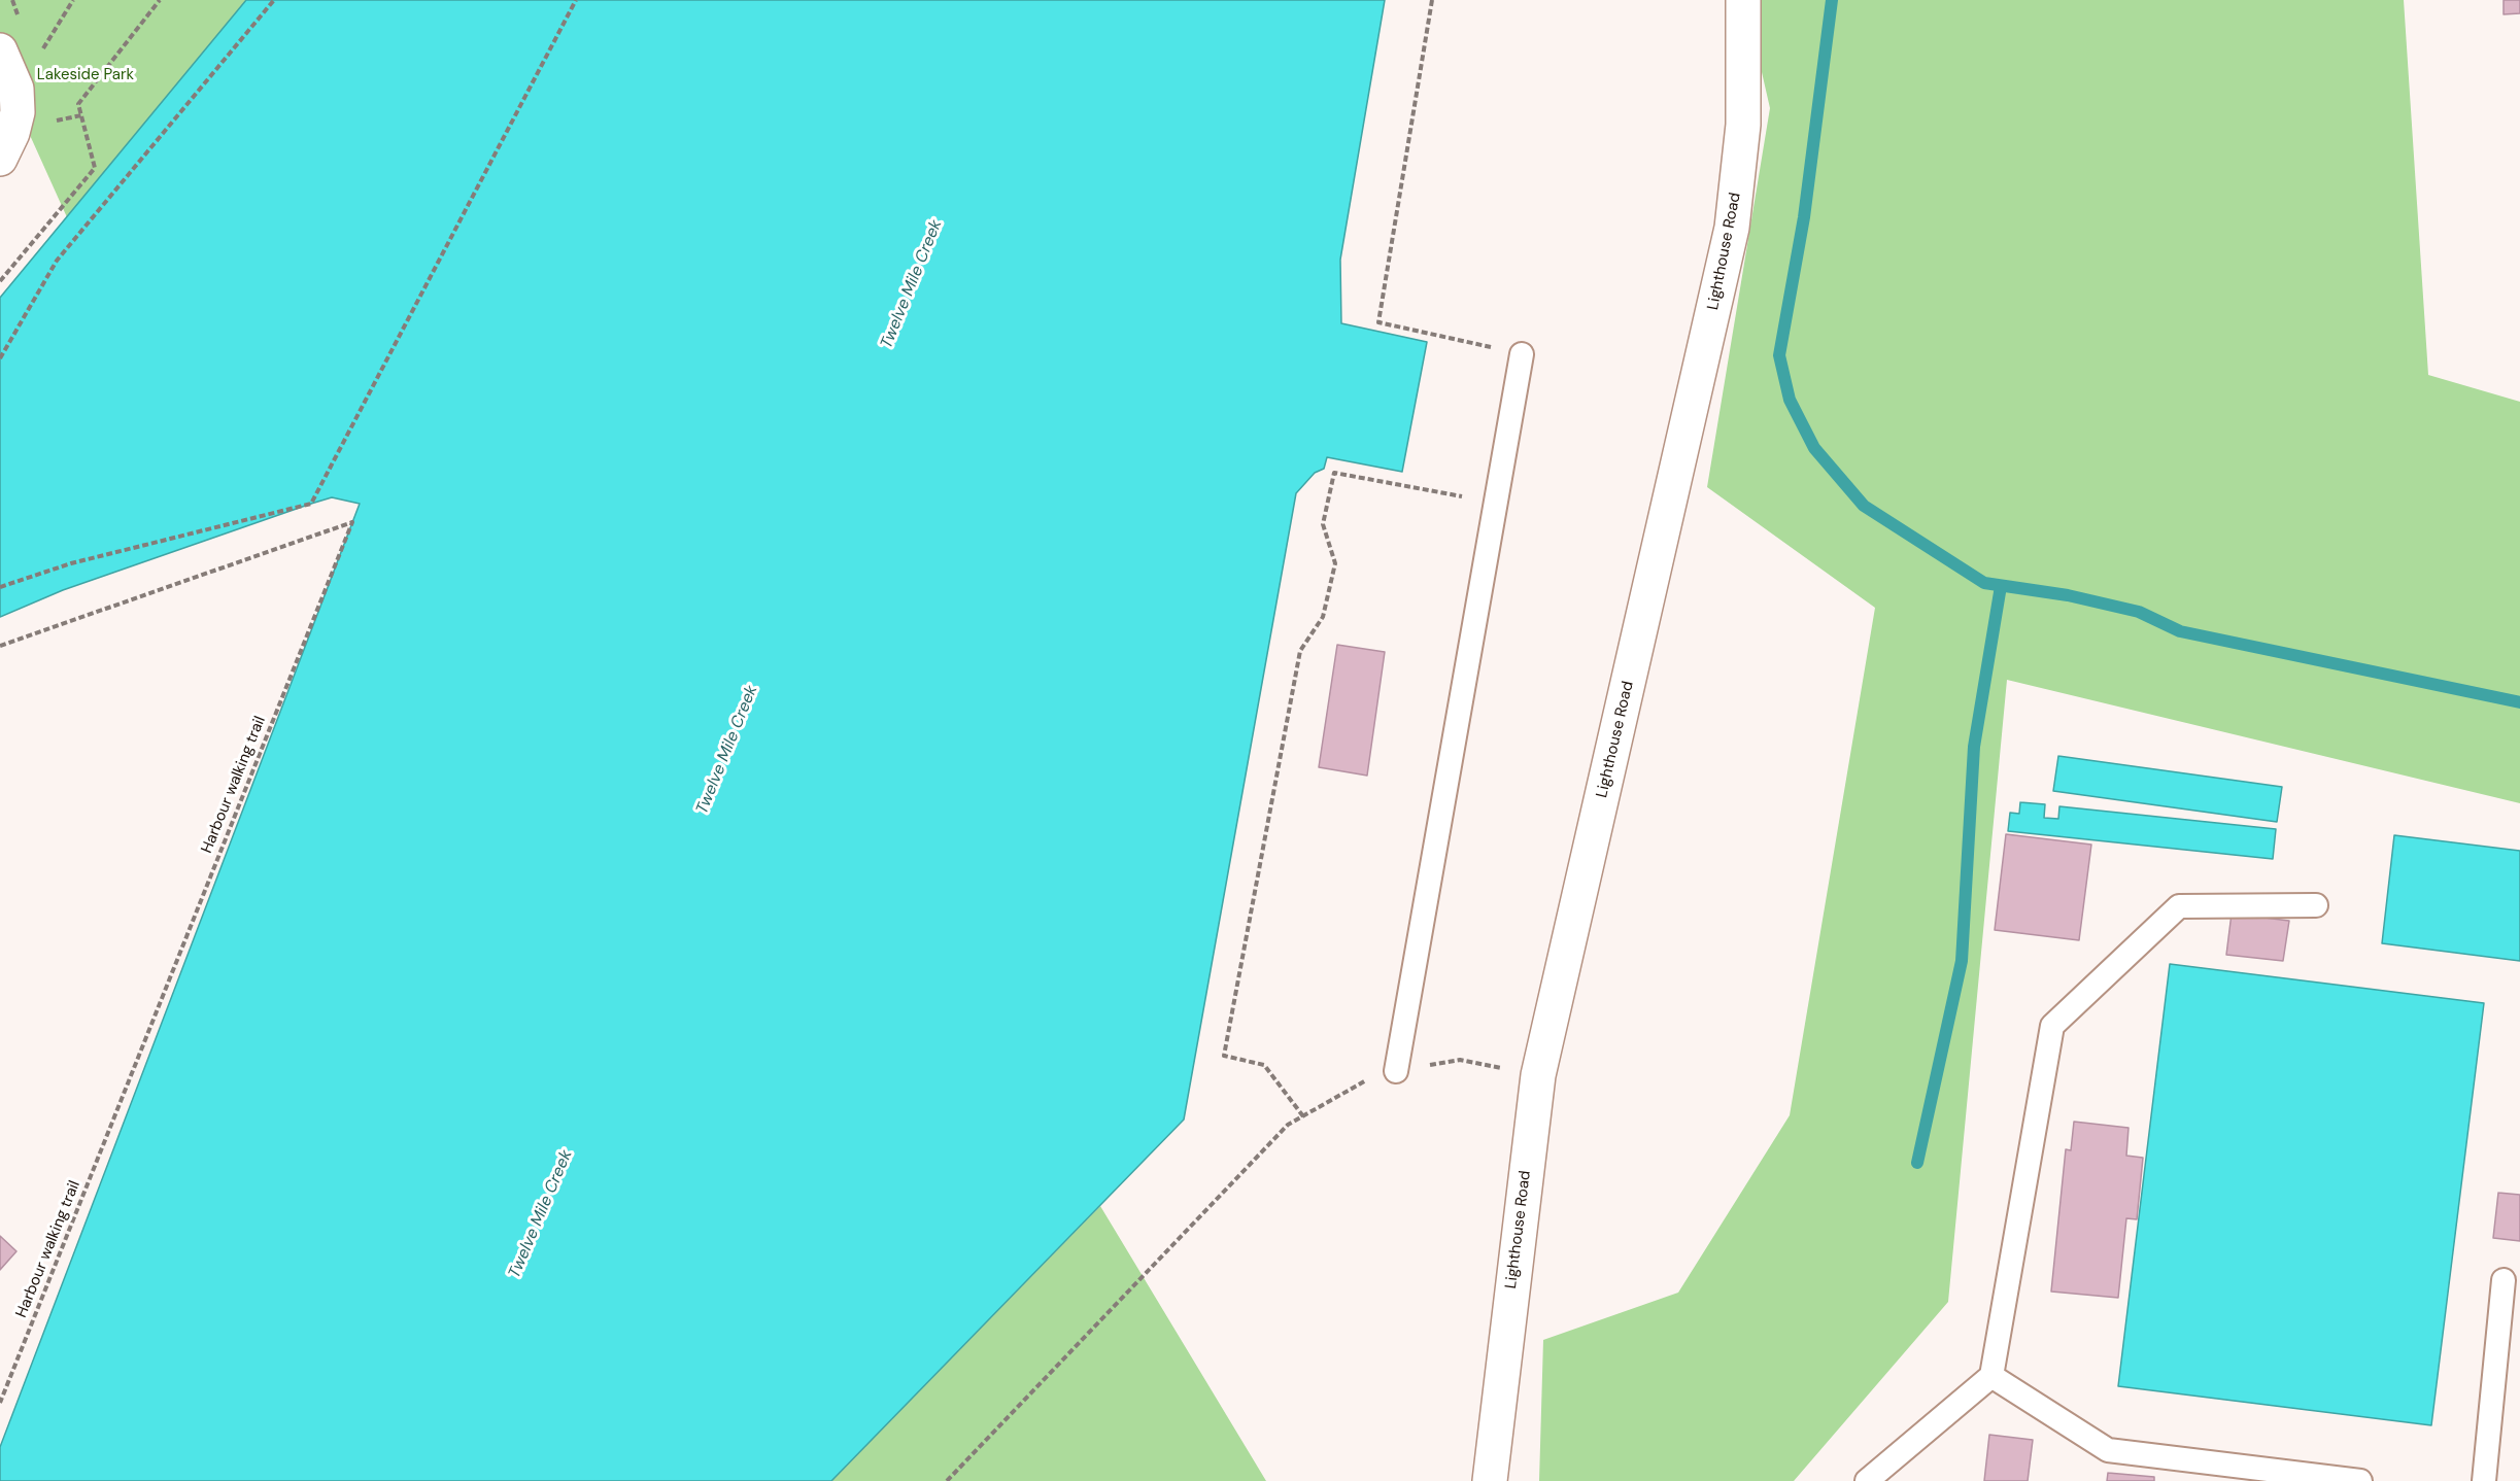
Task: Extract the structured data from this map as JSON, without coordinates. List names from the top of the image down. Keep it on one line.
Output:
{"streets":{"street":["Lighthouse Road"],"path":["Harbour walking trail"]},"water":["Twelve Mile Creek"],"parks":["Lakeside Park"]}
